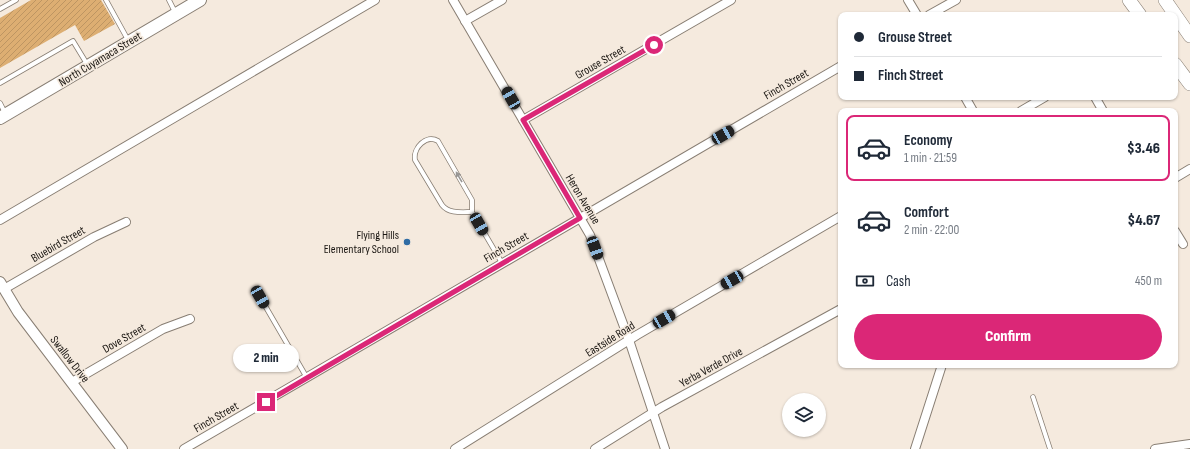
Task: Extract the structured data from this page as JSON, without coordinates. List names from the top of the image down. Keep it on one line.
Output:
{"streets":{"main road":["North Cuyamaca Street"],"street":["Grouse Street","Finch Street","Heron Avenue","Bluebird Street","Dove Street","Eastside Road","Swallow Drive","Yerba Verde Drive"]},"crossings":[["Grouse Street","Heron Avenue"],["Finch Street","Heron Avenue"],["Heron Avenue","Eastside Road"],["Heron Avenue","Yerba Verde Drive"],["Bluebird Street","Swallow Drive"],["Dove Street","Swallow Drive"]],"places":["Flying Hills Elementary School"],"page":{"banner":["Grouse Street","Finch Street"],"list":[{"name":"Economy","note":"1 min · 21:59","value":"$3.46"},{"name":"Comfort","note":"2 min · 22:00","value":"$4.67"}],"pay":["Cash","450 m"],"buttons":"Confirm","bubble":"2 min"}}
